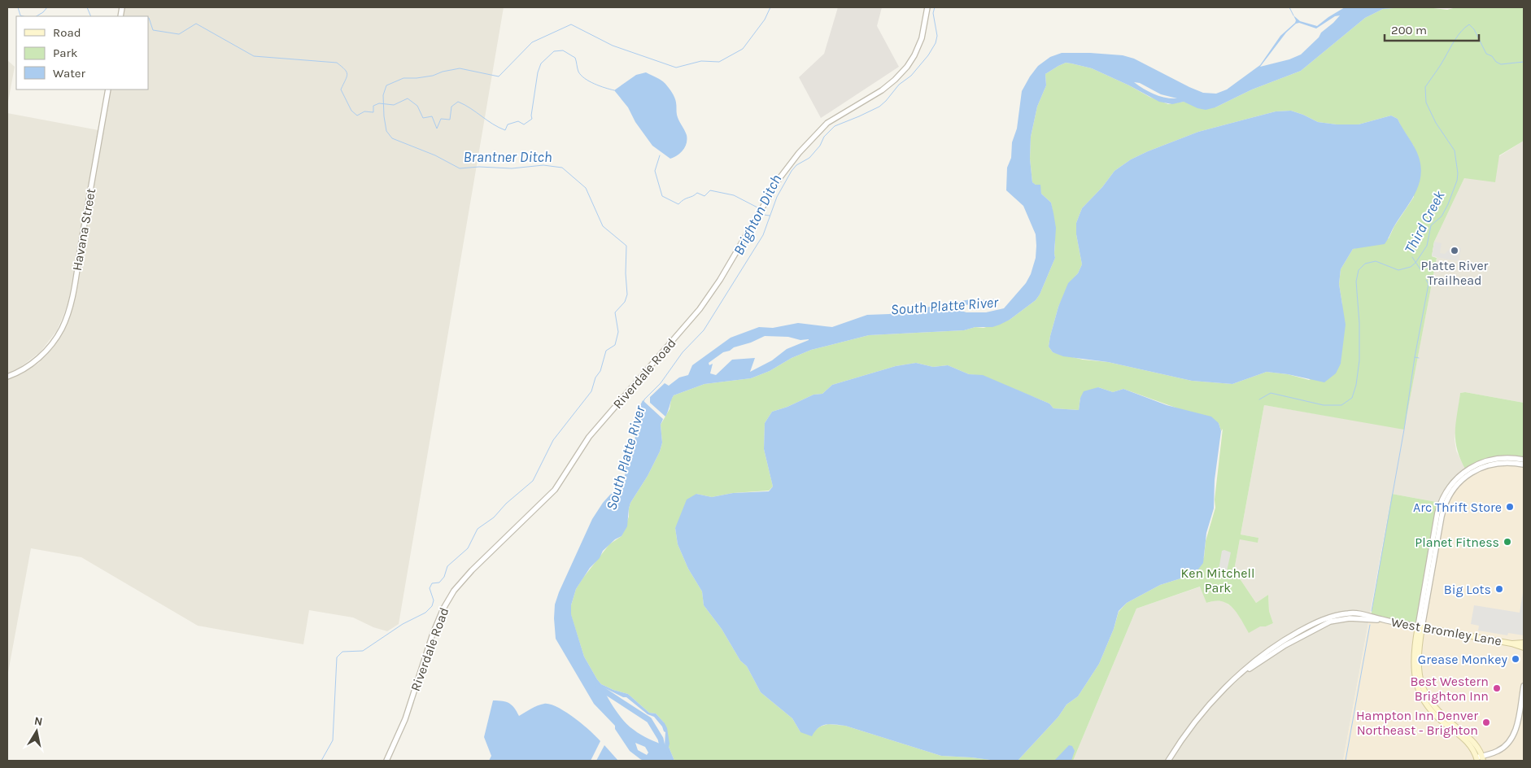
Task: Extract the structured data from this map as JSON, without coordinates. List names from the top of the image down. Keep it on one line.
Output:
{"streets":{"main road":["West Bromley Lane"],"street":["Havana Street","Riverdale Road"]},"water":["Brantner Ditch","Brighton Ditch","Third Creek","South Platte River"],"parks":["Ken Mitchell Park"],"places":["Platte River Trailhead","Arc Thrift Store","Planet Fitness","Big Lots","Grease Monkey","Best Western Brighton Inn","Hampton Inn Denver Northeast - Brighton"],"legend":["Road","Park","Water"],"scale_bar":"200 m","north":"top"}
